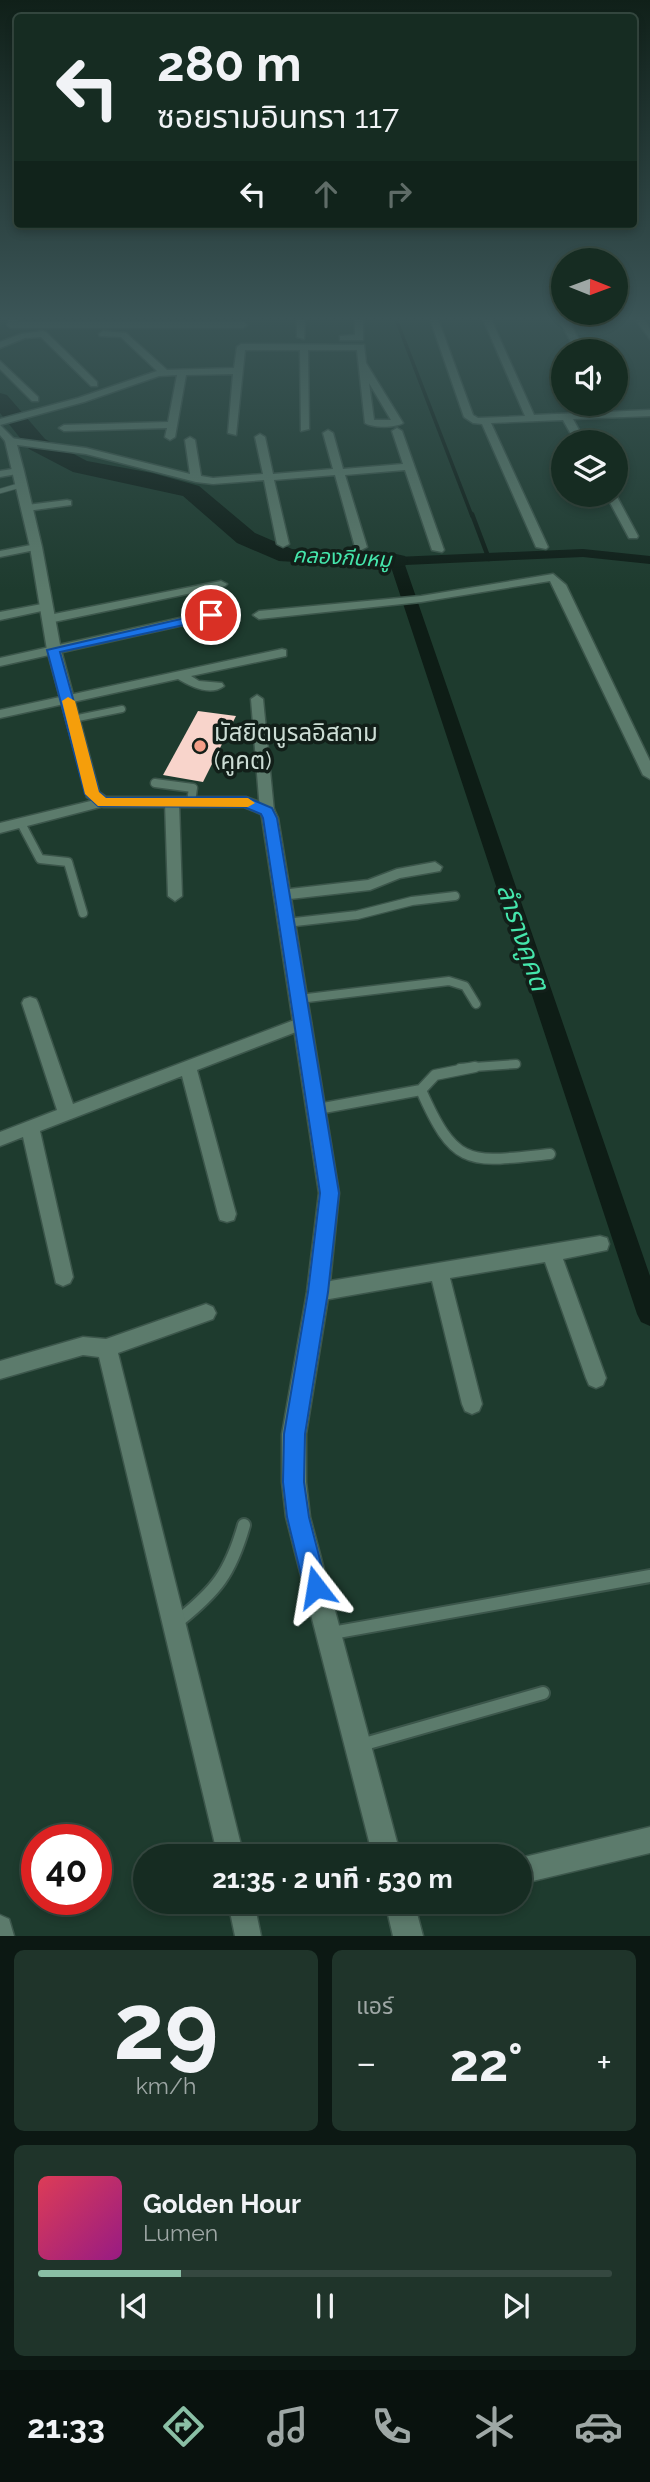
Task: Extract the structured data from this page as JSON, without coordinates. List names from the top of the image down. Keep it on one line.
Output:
{"water":["คลองกีบหมู","ลำรางคูคต"],"places":["มัสยิตนูรลอิสลาม (คูคต)"],"north":"right","page":{"turn":["280 m","ซอยรามอินทรา 117"],"limit":"40","trip":"21:35 · 2 นาที · 530 m","tile":[["29","km/h"],"แอร์"],"heat":["−","22°","+"],"song":["Golden Hour","Lumen"],"tabs":"21:33"}}
